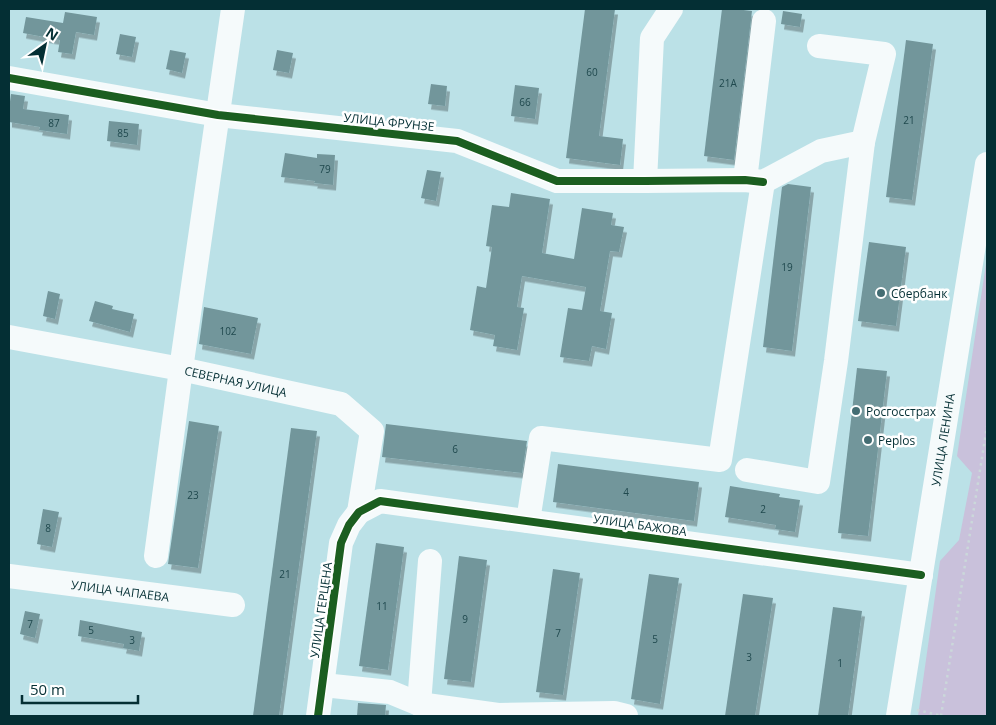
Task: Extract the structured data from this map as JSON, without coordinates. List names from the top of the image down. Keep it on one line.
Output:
{"streets":{"street":["УЛИЦА ФРУНЗЕ","СЕВЕРНАЯ УЛИЦА","УЛИЦА ЛЕНИНА","УЛИЦА БАЖОВА","УЛИЦА ЧАПАЕВА","УЛИЦА ГЕРЦЕНА"]},"crossings":[["СЕВЕРНАЯ УЛИЦА","УЛИЦА БАЖОВА"],["СЕВЕРНАЯ УЛИЦА","УЛИЦА ГЕРЦЕНА"],["УЛИЦА ЛЕНИНА","УЛИЦА БАЖОВА"],["УЛИЦА БАЖОВА","УЛИЦА ГЕРЦЕНА"]],"places":["Сбербанк","Росгосстрах","Peplos"],"house_numbers":["60","21А","66","21","87","85","79","19","102","6","4","23","2","8","21","11","9","7","5","7","5","3","3","1"],"scale_bar":"50 m","north":"top right"}
